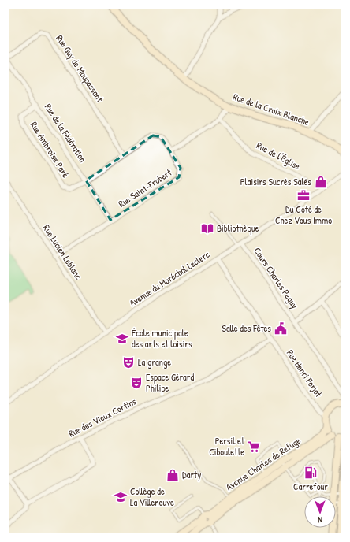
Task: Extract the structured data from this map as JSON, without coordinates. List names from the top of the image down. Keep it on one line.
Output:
{"streets":{"street":["Rue Guy de Maupassant","Rue de la Croix Blanche","Rue de la Fédération","Rue Ambroise Paré","Rue de l'Église","Rue Saint-Frobert","Rue Lucien Leblanc","Cours Charles Peguy","Avenue du Maréchal Leclerc","Rue Henri Forjot","Rue des Vieux Cortins","Avenue Charles de Refuge"]},"crossings":[["Rue Guy de Maupassant","Rue de la Fédération"],["Rue Guy de Maupassant","Rue Saint-Frobert"],["Rue de la Fédération","Rue Ambroise Paré"],["Rue de la Fédération","Rue Saint-Frobert"],["Rue Ambroise Paré","Rue Saint-Frobert"],["Rue Saint-Frobert","Rue Lucien Leblanc"],["Rue Lucien Leblanc","Avenue du Maréchal Leclerc"],["Cours Charles Peguy","Avenue du Maréchal Leclerc"],["Avenue du Maréchal Leclerc","Rue Henri Forjot"],["Rue Henri Forjot","Rue des Vieux Cortins"]],"places":{"shop":["Plaisirs Sucrés Salés","Darty"],"office":["Du Coté de Chez Vous Immo"],"library":["Bibliothèque"],"public building":["Salle des Fêtes"],"school or university":["École municipale des arts et loisirs","Collège de La Villeneuve"],"theatre":["La grange","Espace Gérard Philipe"],"supermarket":["Persil et Ciboulette"],"fuel station":["Carrefour"]},"north":"bottom"}
